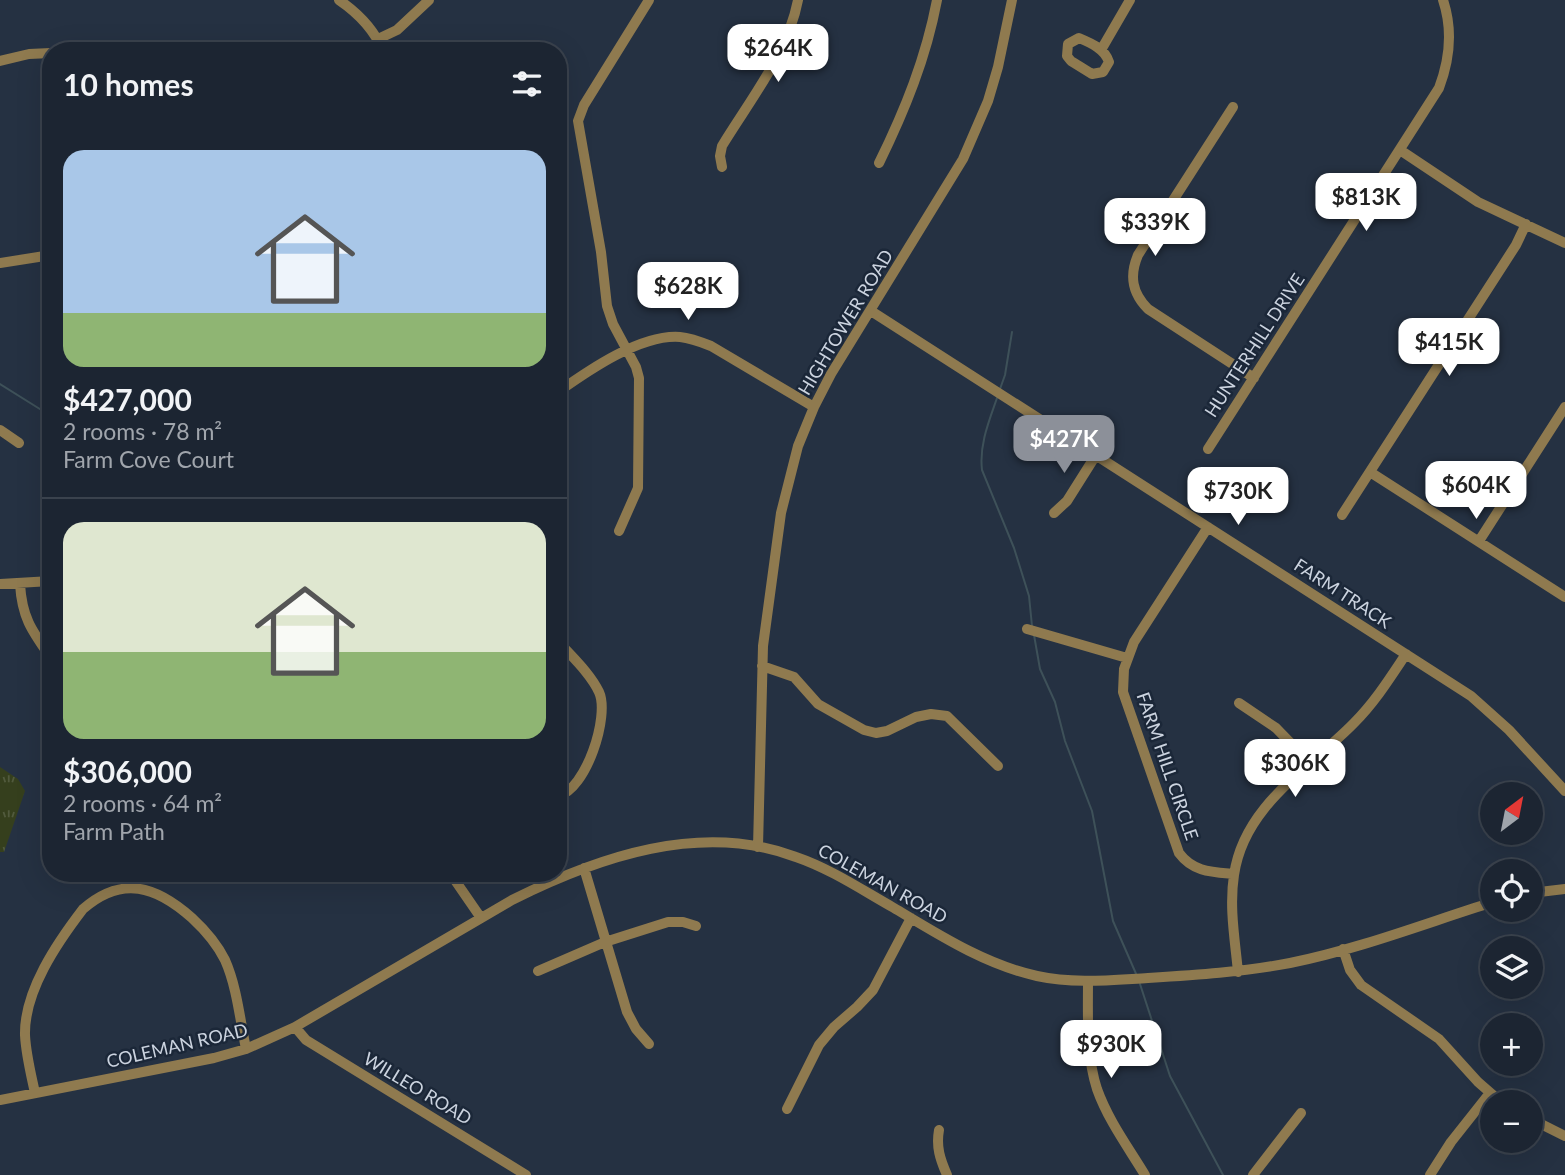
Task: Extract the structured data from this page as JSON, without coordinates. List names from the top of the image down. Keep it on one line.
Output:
{"streets":{"street":["HIGHTOWER ROAD","HUNTERHILL DRIVE","FARM TRACK","FARM HILL CIRCLE","COLEMAN ROAD","WILLEO ROAD"]},"crossings":[["HIGHTOWER ROAD","FARM TRACK"],["HIGHTOWER ROAD","COLEMAN ROAD"],["FARM TRACK","FARM HILL CIRCLE"],["COLEMAN ROAD","WILLEO ROAD"]],"north":"top right","page":{"price":["$264K","$813K","$339K","$628K","$415K","$427K","$604K","$730K","$306K","$930K"],"heading":"10 homes","list":[{"name":"$427,000","note":"2 rooms · 78 m² · Farm Cove Court"},{"name":"$306,000","note":"2 rooms · 64 m² · Farm Path"}],"map_buttons":["+","−"]}}
